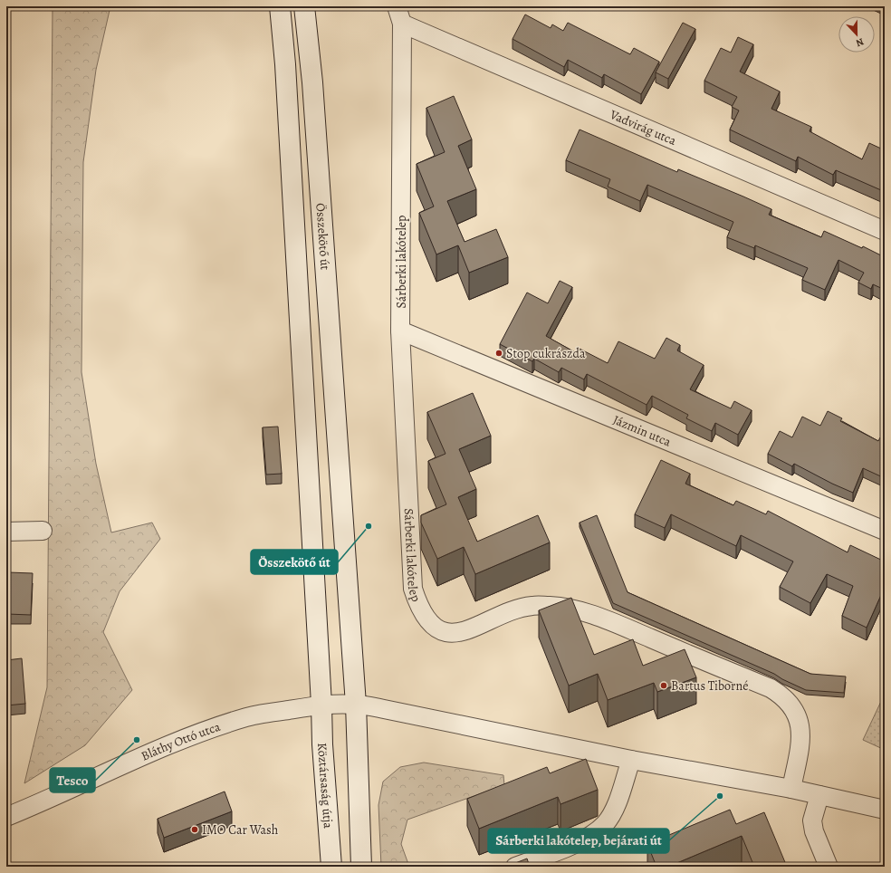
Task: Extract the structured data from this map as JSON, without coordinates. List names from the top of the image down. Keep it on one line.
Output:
{"streets":{"street":["Vadvirág utca","Összekötő út","Sárberki lakótelep","Jázmin utca","Bláthy Ottó utca","Köztársaság útja"]},"crossings":[["Vadvirág utca","Sárberki lakótelep"],["Összekötő út","Bláthy Ottó utca"],["Sárberki lakótelep","Jázmin utca"],["Sárberki lakótelep","Bláthy Ottó utca"],["Bláthy Ottó utca","Köztársaság útja"]],"places":["Stop cukrászda","Összekötő út","Bartus Tiborné","Tesco","Sárberki lakótelep, bejárati út","IMO Car Wash"],"north":"bottom"}
